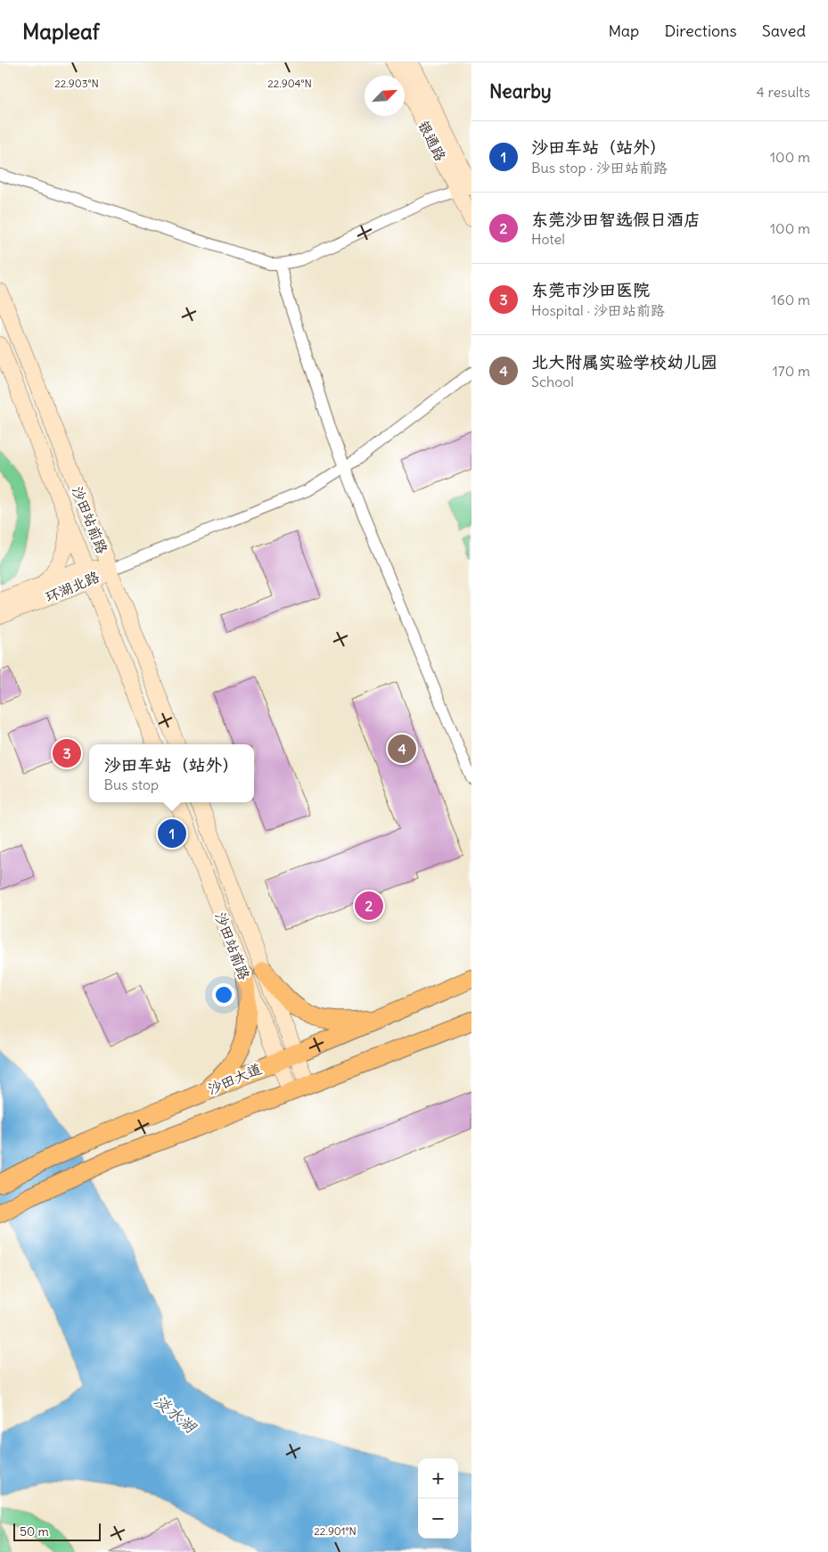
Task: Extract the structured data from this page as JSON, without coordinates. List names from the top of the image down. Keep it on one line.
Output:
{"streets":{"main road":["沙田大道"],"street":["银通路","沙田站前路","环湖北路"]},"crossings":[["沙田站前路","环湖北路"],["沙田站前路","沙田大道"]],"water":["淡水湖"],"scale_bar":"50 m","north":"top right","page":{"header":"Mapleaf","nav":["Map","Directions","Saved"],"heading":["Nearby","4 results"],"list":[{"mark":"1","name":"沙田车站（站外）","note":"Bus stop · 沙田站前路","value":"100 m"},{"mark":"2","name":"东莞沙田智选假日酒店","note":"Hotel","value":"100 m"},{"mark":"3","name":"东莞市沙田医院","note":"Hospital · 沙田站前路","value":"160 m"},{"mark":"4","name":"北大附属实验学校幼儿园","note":"School","value":"170 m"}],"pins":["4","3","1","2"],"popup":["沙田车站（站外）","Bus stop"],"map_buttons":["+","−"],"scale":"50 m"},"coordinates":["22.903°N","22.904°N","22.901°N"]}
